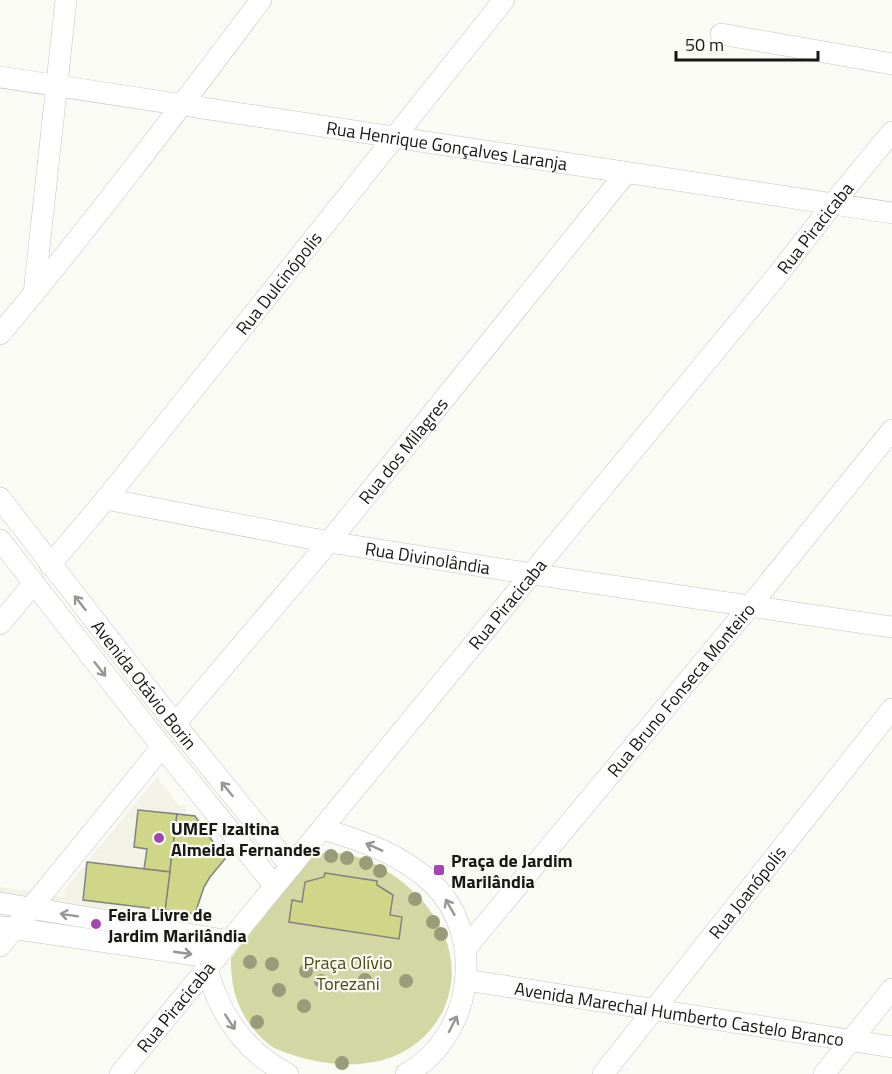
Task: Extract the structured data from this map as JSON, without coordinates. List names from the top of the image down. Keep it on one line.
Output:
{"streets":{"street":["Rua Henrique Gonçalves Laranja","Rua Piracicaba","Rua Dulcinópolis","Rua dos Milagres","Rua Divinolândia","Avenida Otávio Borin","Rua Bruno Fonseca Monteiro","Rua Joanópolis","Avenida Marechal Humberto Castelo Branco"]},"crossings":[["Rua Henrique Gonçalves Laranja","Rua Piracicaba"],["Rua Henrique Gonçalves Laranja","Rua Dulcinópolis"],["Rua Henrique Gonçalves Laranja","Rua dos Milagres"],["Rua Piracicaba","Rua Divinolândia"],["Rua Piracicaba","Avenida Otávio Borin"],["Rua Dulcinópolis","Rua Divinolândia"],["Rua Dulcinópolis","Avenida Otávio Borin"],["Rua dos Milagres","Rua Divinolândia"],["Rua dos Milagres","Avenida Otávio Borin"],["Rua Divinolândia","Rua Bruno Fonseca Monteiro"],["Rua Joanópolis","Avenida Marechal Humberto Castelo Branco"]],"parks":["Praça Olívio Torezani"],"places":{"other":["UMEF Izaltina Almeida Fernandes","Feira Livre de Jardim Marilândia"],"transit":["Praça de Jardim Marilândia"]},"scale_bar":"50 m"}
